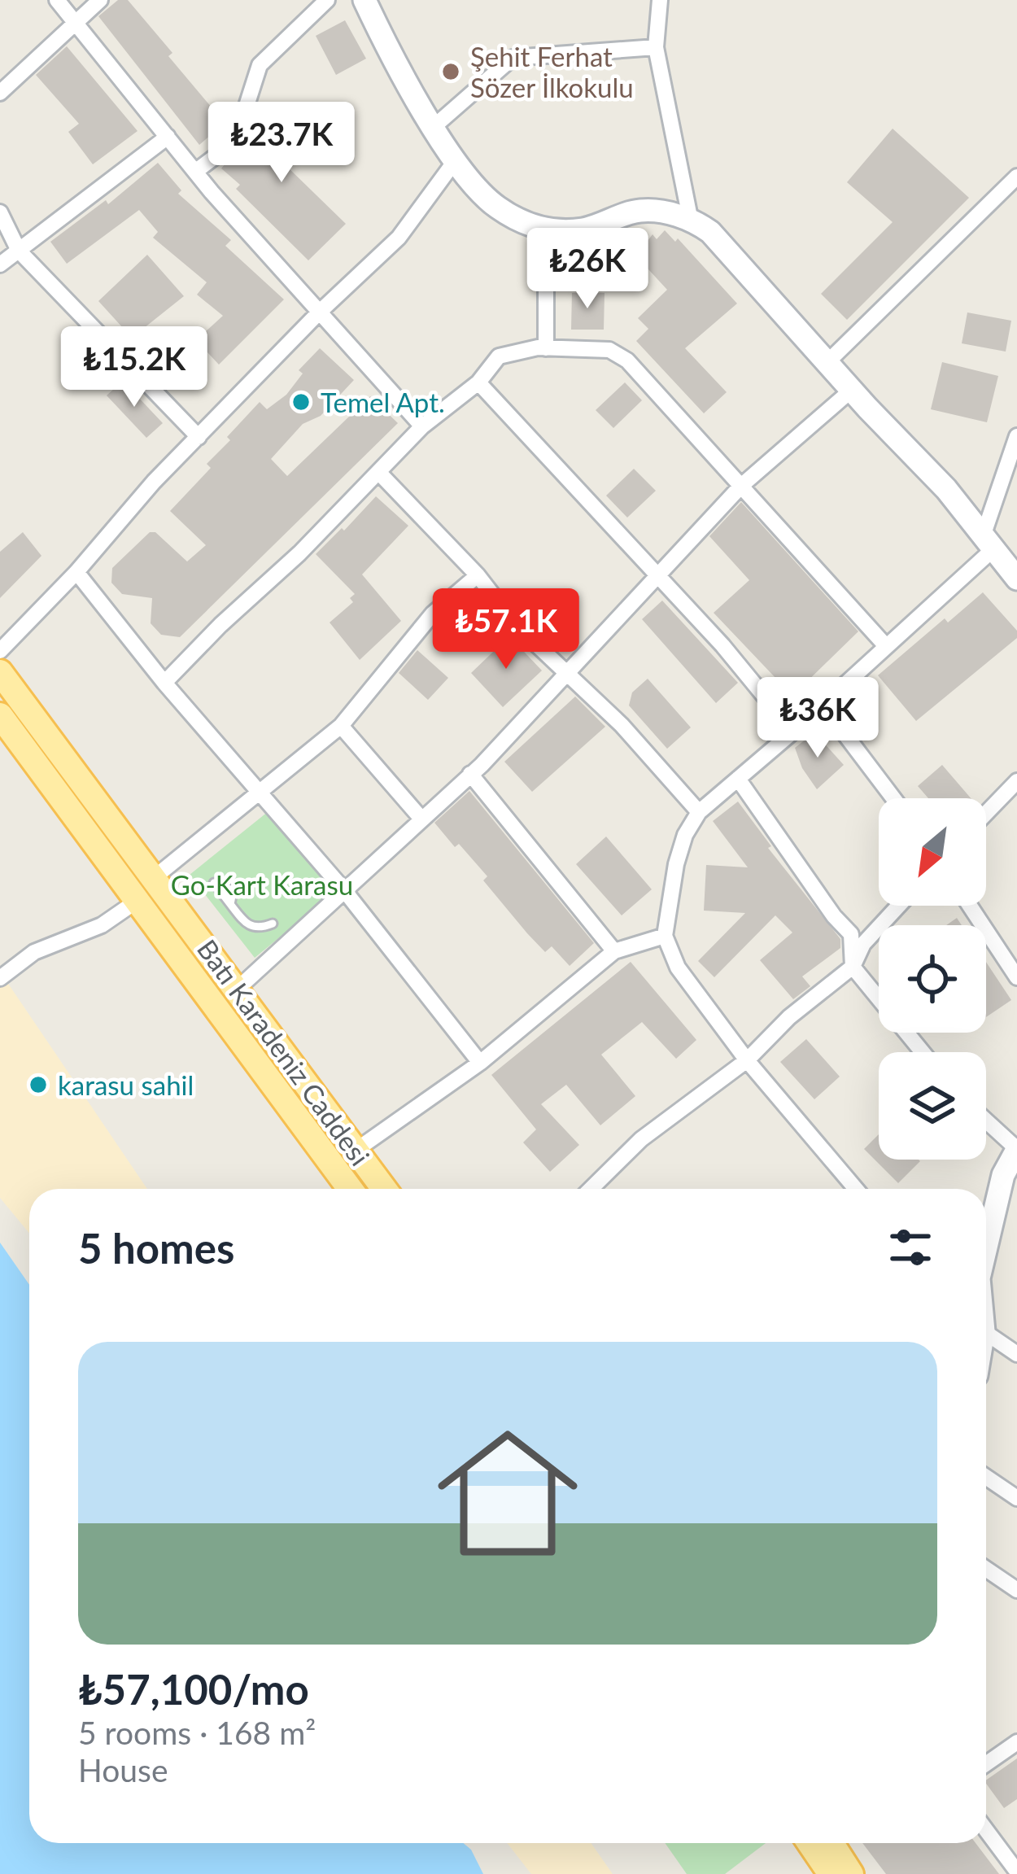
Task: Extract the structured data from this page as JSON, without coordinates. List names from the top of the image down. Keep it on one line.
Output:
{"streets":{"main road":["Batı Karadeniz Caddesi"]},"parks":["Go-Kart Karasu"],"places":["Şehit Ferhat Sözer İlkokulu","Temel Apt.","karasu sahil"],"north":"bottom left","page":{"price":["₺23.7K","₺26K","₺15.2K","₺57.1K","₺36K"],"heading":"5 homes","list":[{"name":"₺57,100/mo","note":"5 rooms · 168 m² · House"}]}}
